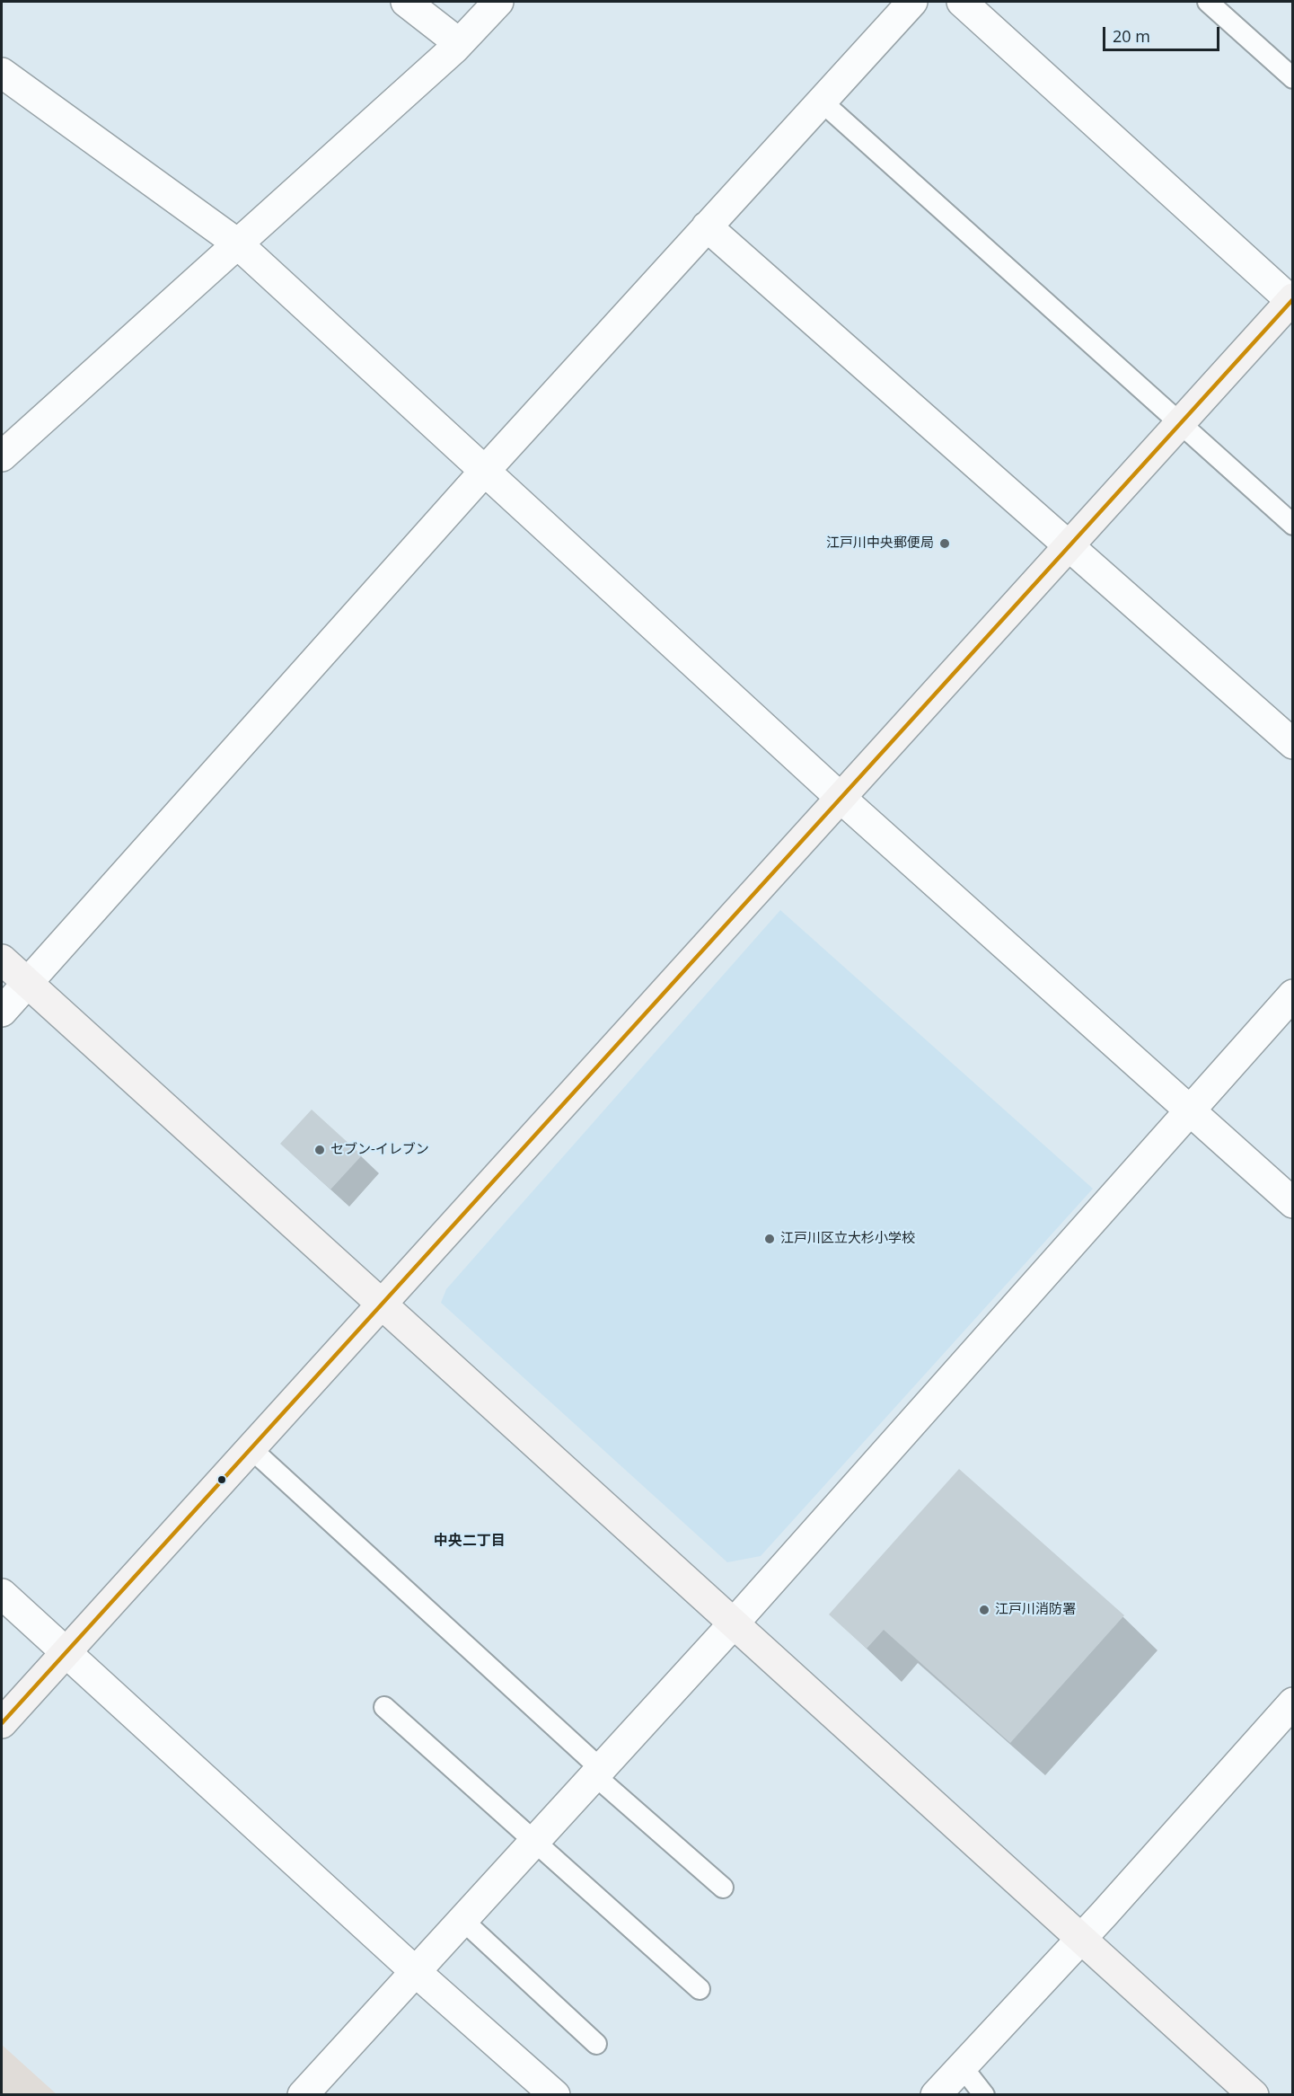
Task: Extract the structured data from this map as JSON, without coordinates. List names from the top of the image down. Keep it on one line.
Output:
{"districts":["中央二丁目"],"places":["江戸川中央郵便局","セブン-イレブン","江戸川区立大杉小学校","江戸川消防署"],"scale_bar":"20 m"}
